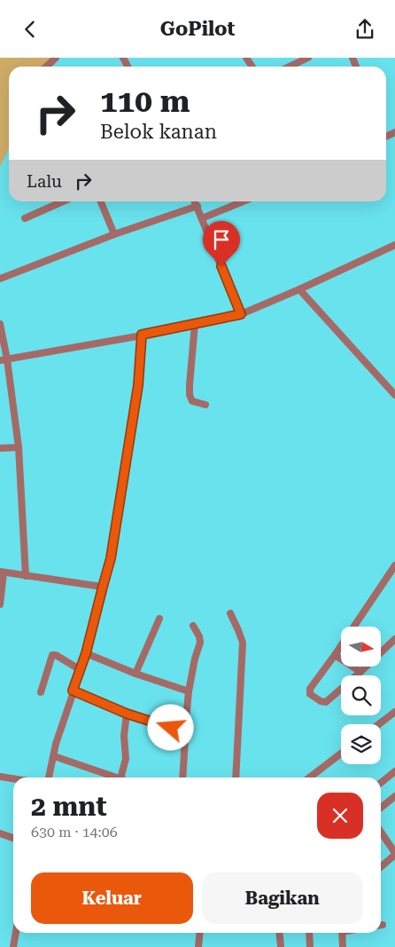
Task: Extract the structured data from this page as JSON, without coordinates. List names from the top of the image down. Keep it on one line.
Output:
{"north":"right","page":{"header":"GoPilot","turn":["110 m","Belok kanan"],"then":"Lalu","heading":["2 mnt","630 m · 14:06"],"buttons":["Keluar","Bagikan"]}}
